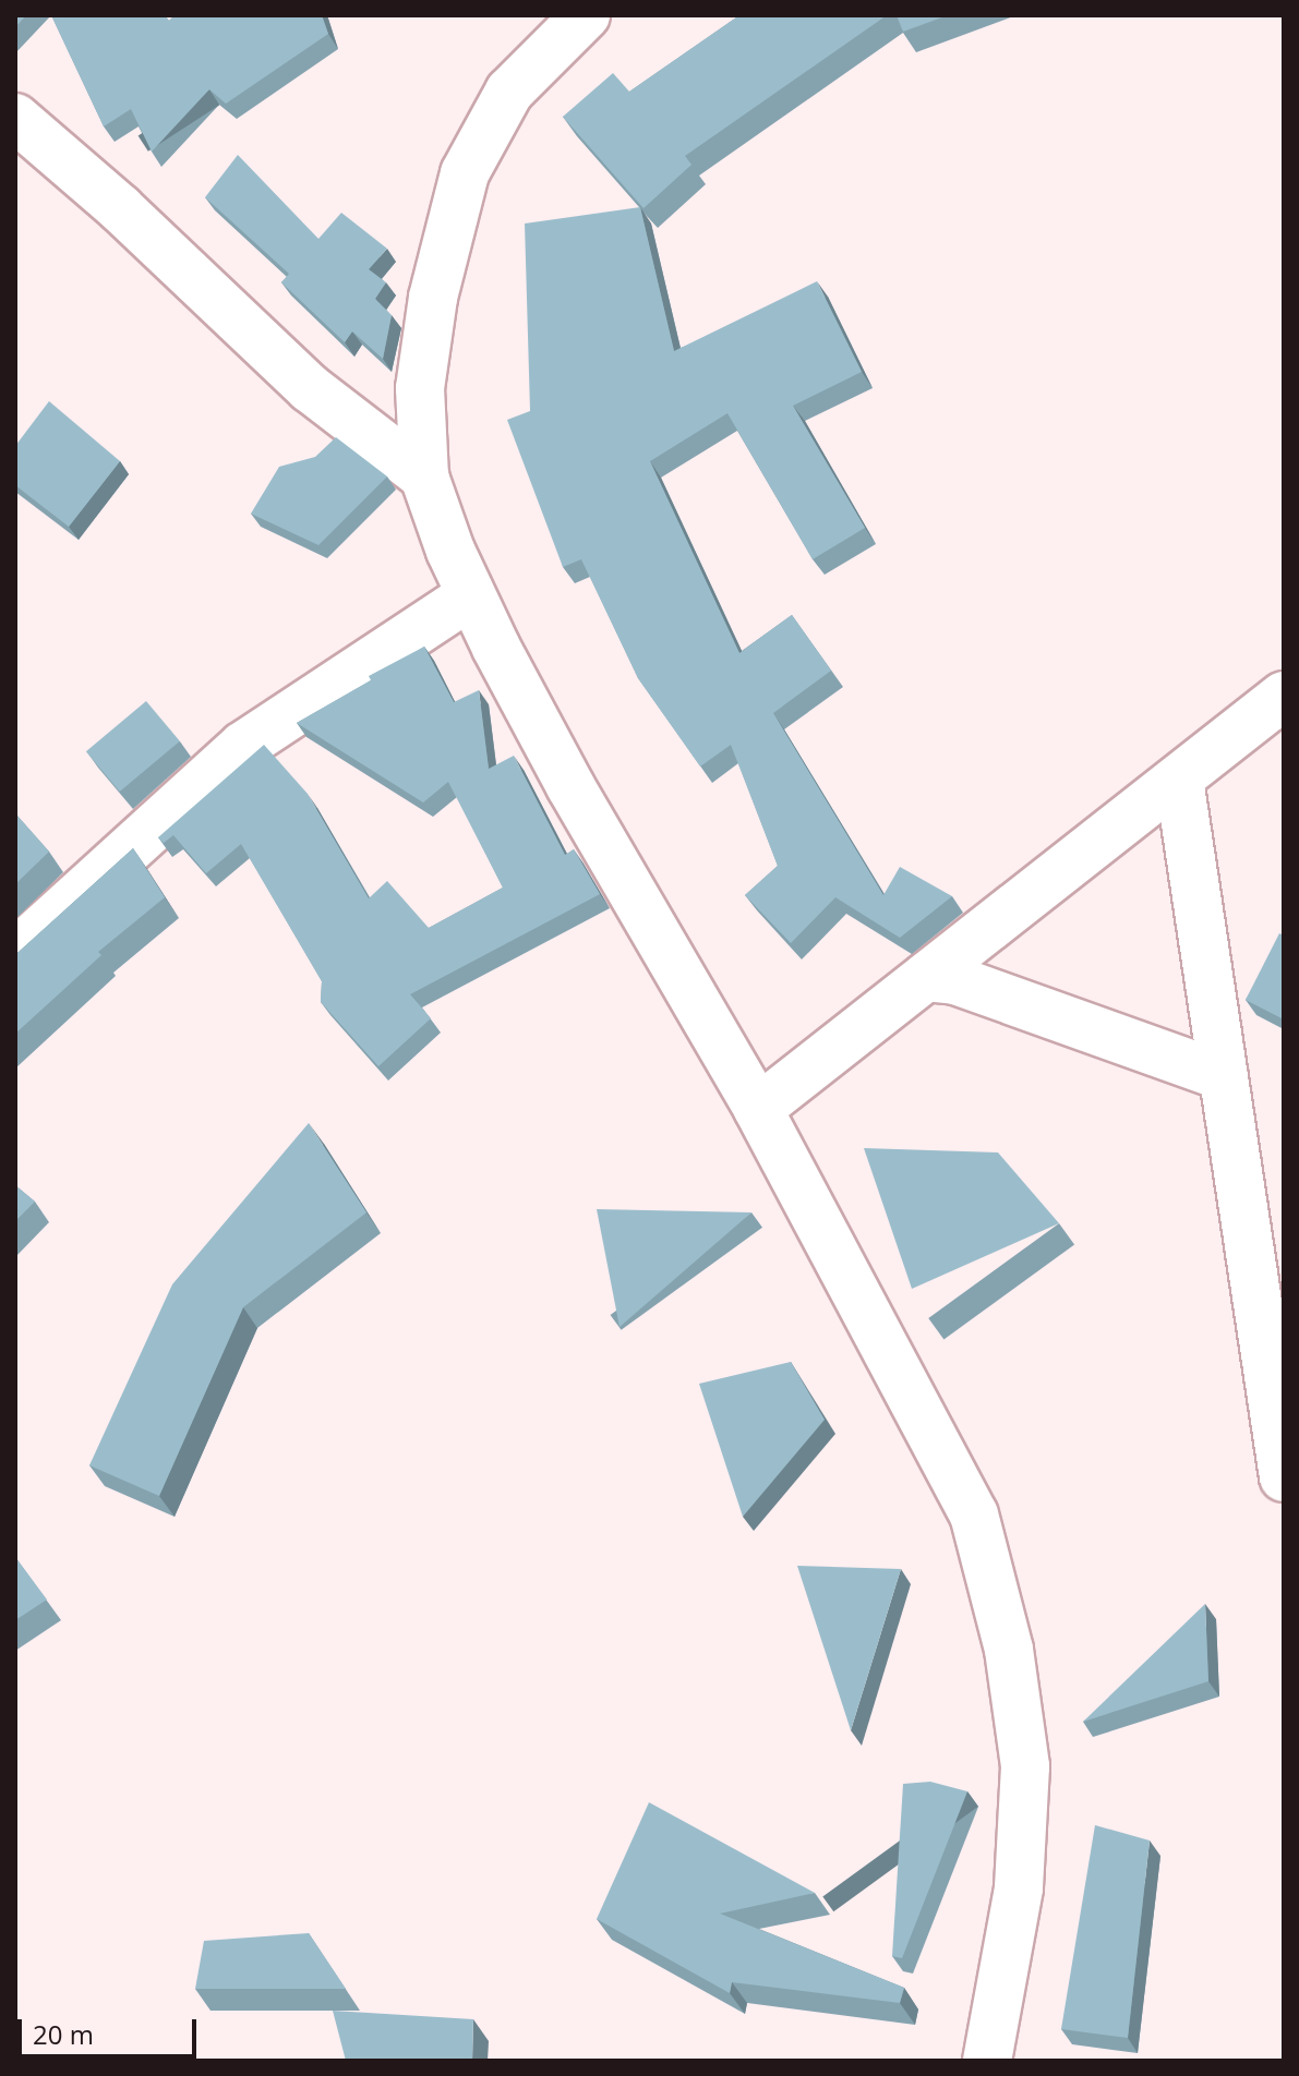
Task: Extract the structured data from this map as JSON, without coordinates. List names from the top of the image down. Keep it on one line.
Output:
{"scale_bar":"20 m"}
